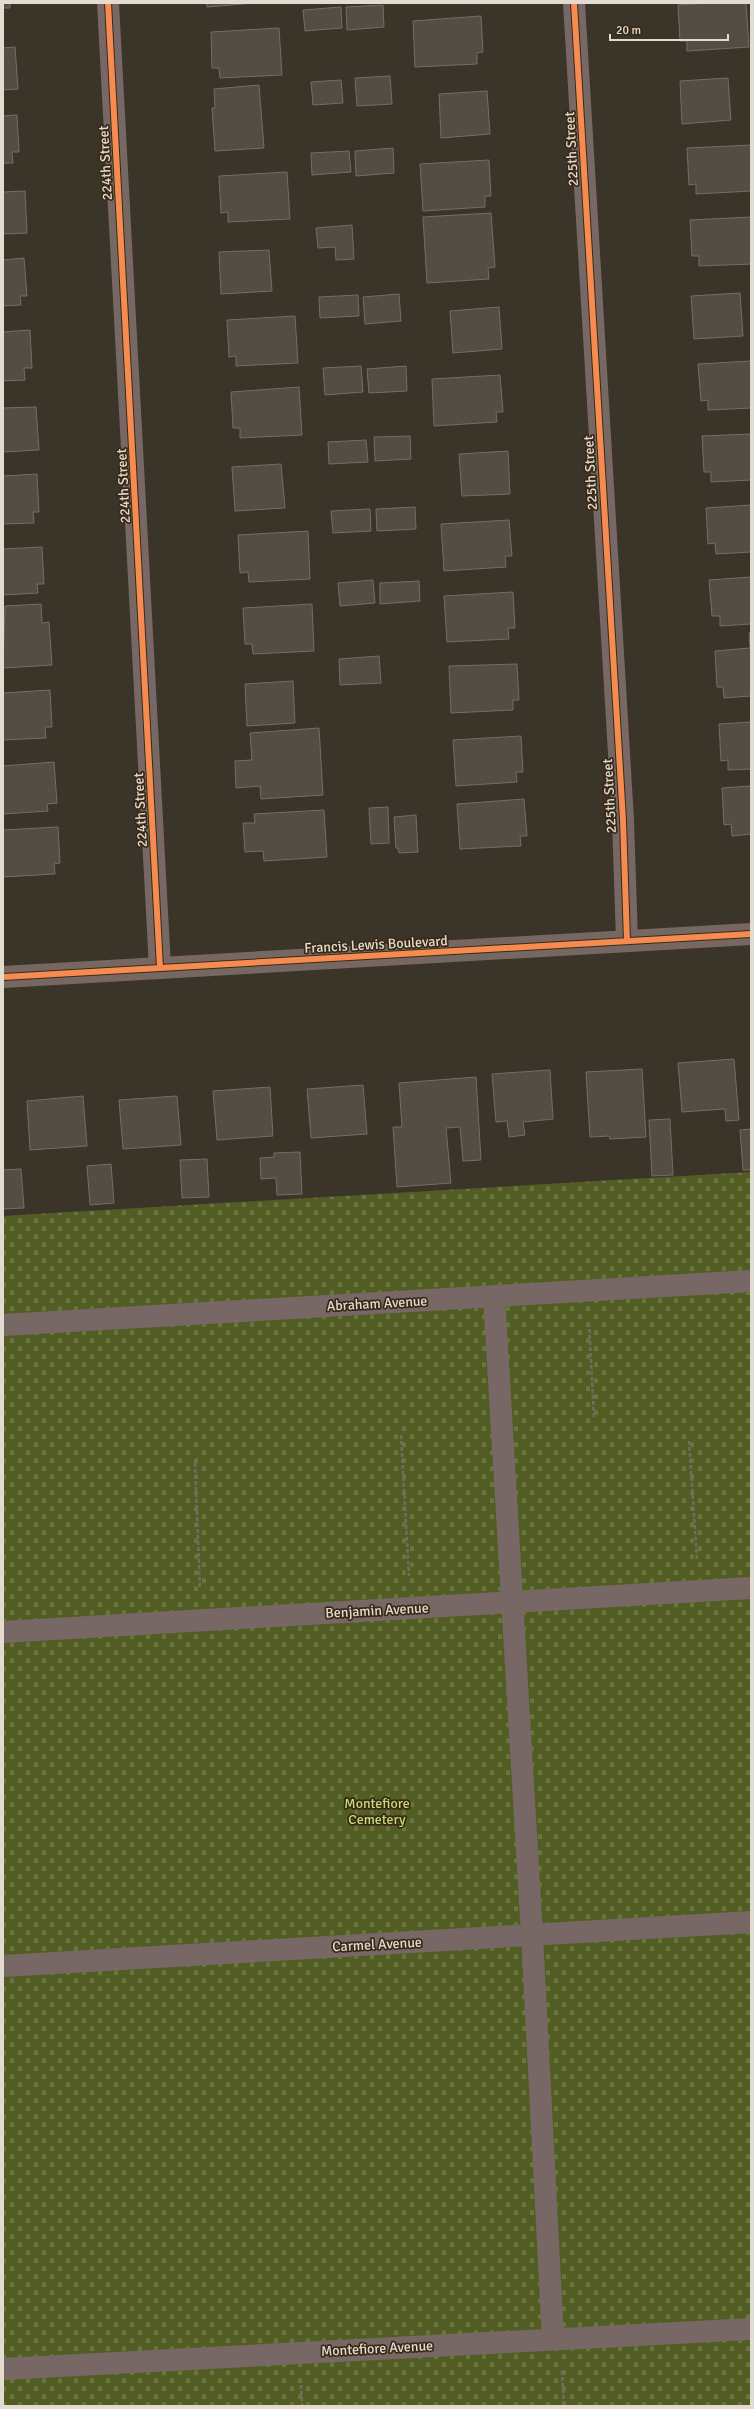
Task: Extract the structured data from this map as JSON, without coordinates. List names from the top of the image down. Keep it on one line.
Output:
{"streets":{"main road":["Francis Lewis Boulevard"],"street":["225th Street","224th Street","Abraham Avenue","Benjamin Avenue","Carmel Avenue","Montefiore Avenue"]},"crossings":[["225th Street","Francis Lewis Boulevard"],["224th Street","Francis Lewis Boulevard"]],"parks":["Montefiore Cemetery"],"scale_bar":"20 m"}
